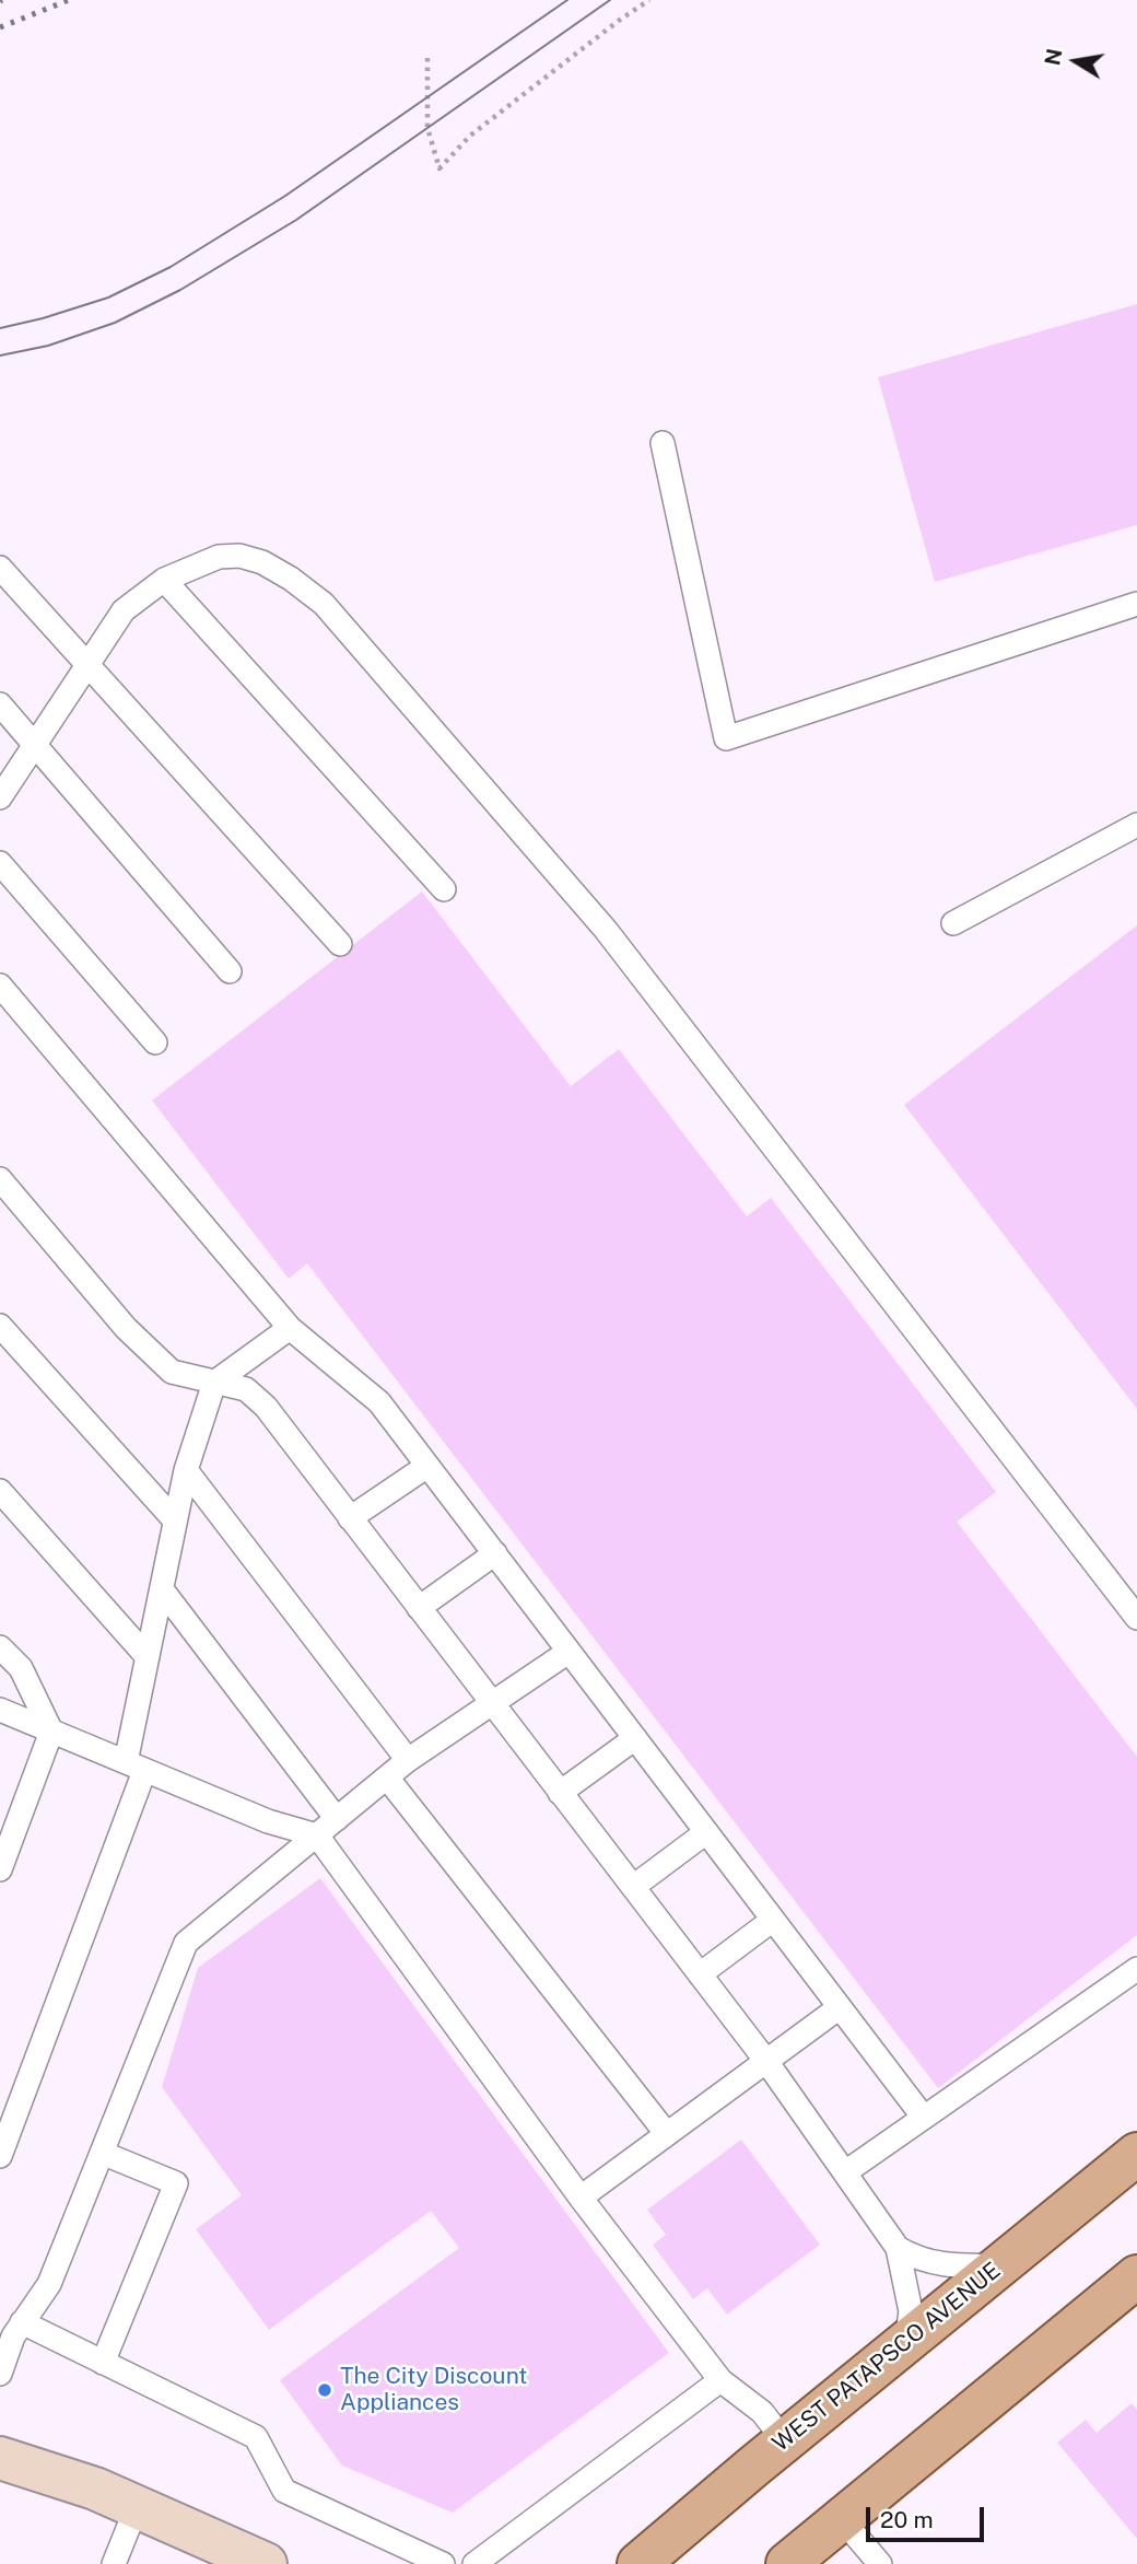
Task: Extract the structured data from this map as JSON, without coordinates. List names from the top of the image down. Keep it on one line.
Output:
{"streets":{"main road":["WEST PATAPSCO AVENUE"]},"places":["The City Discount Appliances"],"scale_bar":"20 m","north":"left"}
